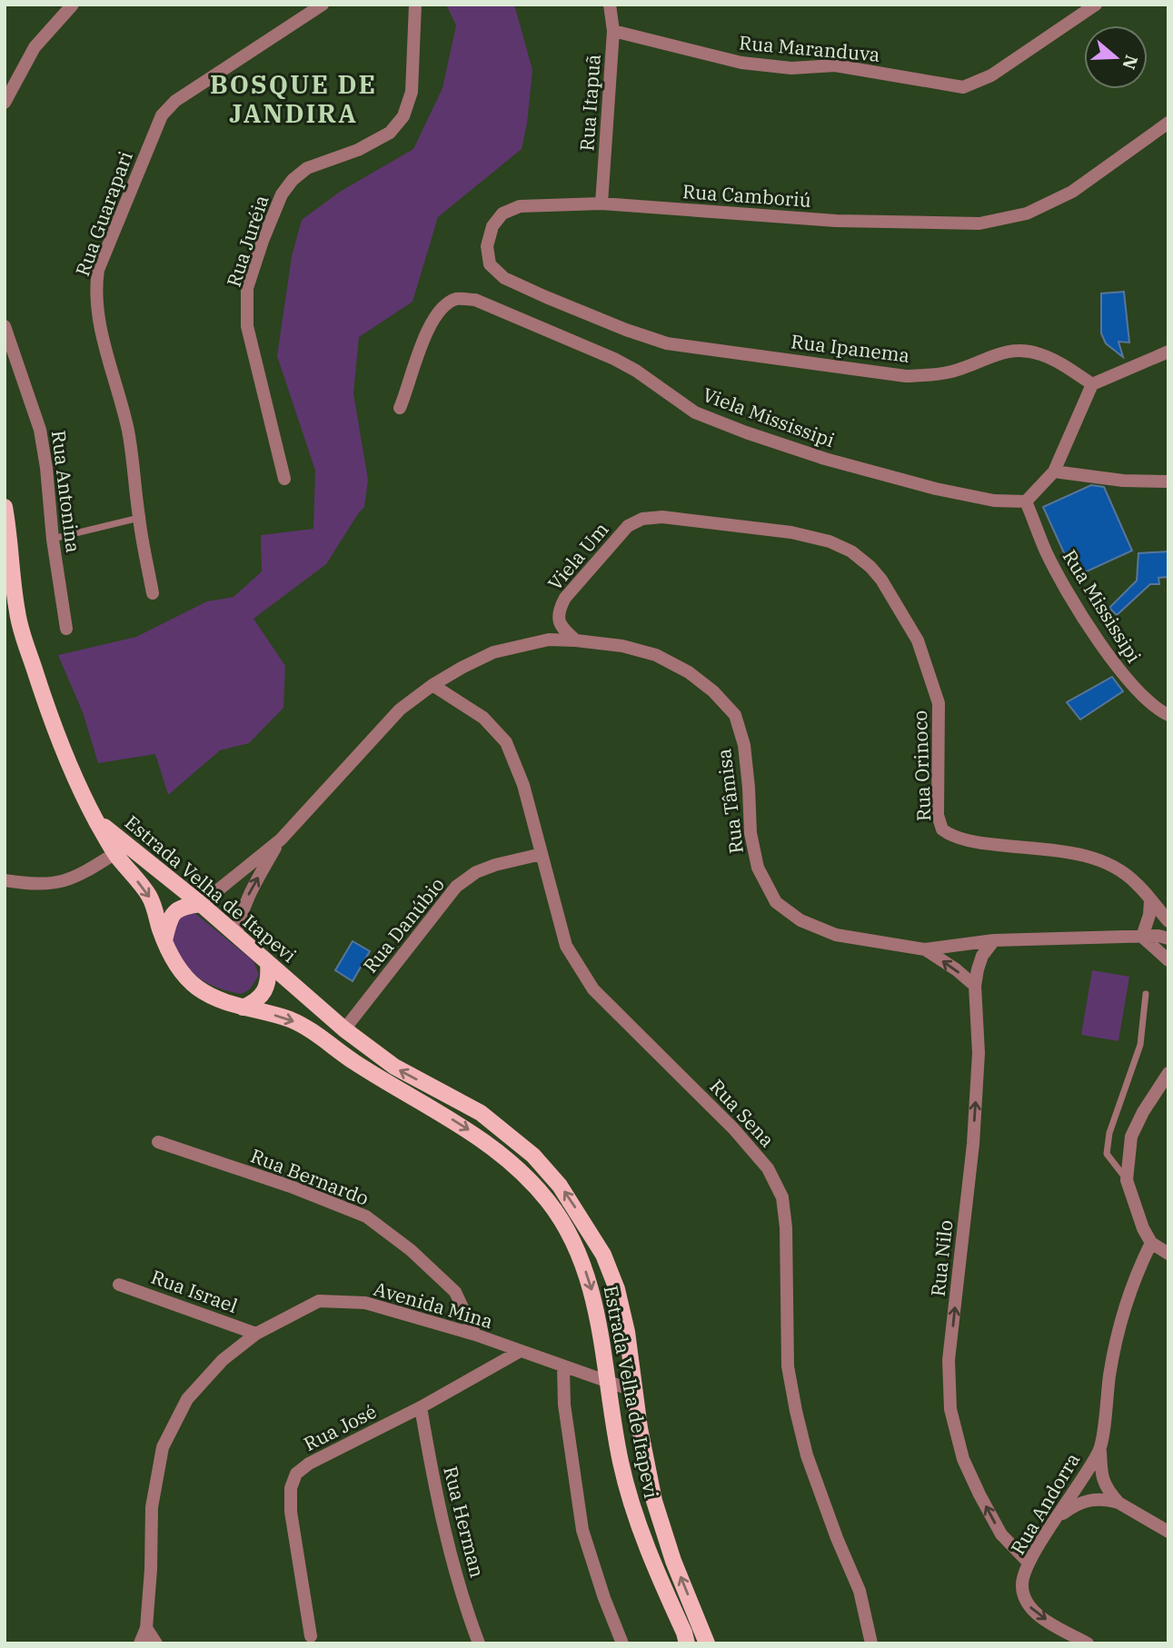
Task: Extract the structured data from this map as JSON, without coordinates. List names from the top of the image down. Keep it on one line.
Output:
{"streets":{"main road":["Estrada Velha de Itapevi"],"street":["Rua Maranduva","Rua Itapuã","Rua Camboriú","Rua Guarapari","Rua Juréia","Rua Ipanema","Viela Mississipi","Rua Antonina","Viela Um","Rua Mississipi","Rua Orinoco","Rua Tâmisa","Rua Danúbio","Rua Sena","Rua Bernardo","Rua Nilo","Rua Israel","Avenida Mina","Rua José","Rua Andorra","Rua Herman"]},"crossings":[["Rua Maranduva","Rua Itapuã"],["Rua Itapuã","Rua Camboriú"],["Rua Camboriú","Rua Ipanema"],["Viela Mississipi","Rua Mississipi"],["Viela Um","Rua Orinoco"],["Viela Um","Rua Tâmisa"],["Rua Tâmisa","Estrada Velha de Itapevi"],["Rua Tâmisa","Rua Sena"],["Rua Tâmisa","Rua Nilo"],["Estrada Velha de Itapevi","Rua Danúbio"],["Estrada Velha de Itapevi","Avenida Mina"],["Rua Danúbio","Rua Sena"],["Rua Bernardo","Avenida Mina"],["Rua Nilo","Rua Andorra"],["Rua Israel","Avenida Mina"],["Avenida Mina","Rua José"],["Rua José","Rua Herman"]],"one_way":["Rua Nilo"],"districts":["BOSQUE DE JANDIRA"],"north":"right"}
